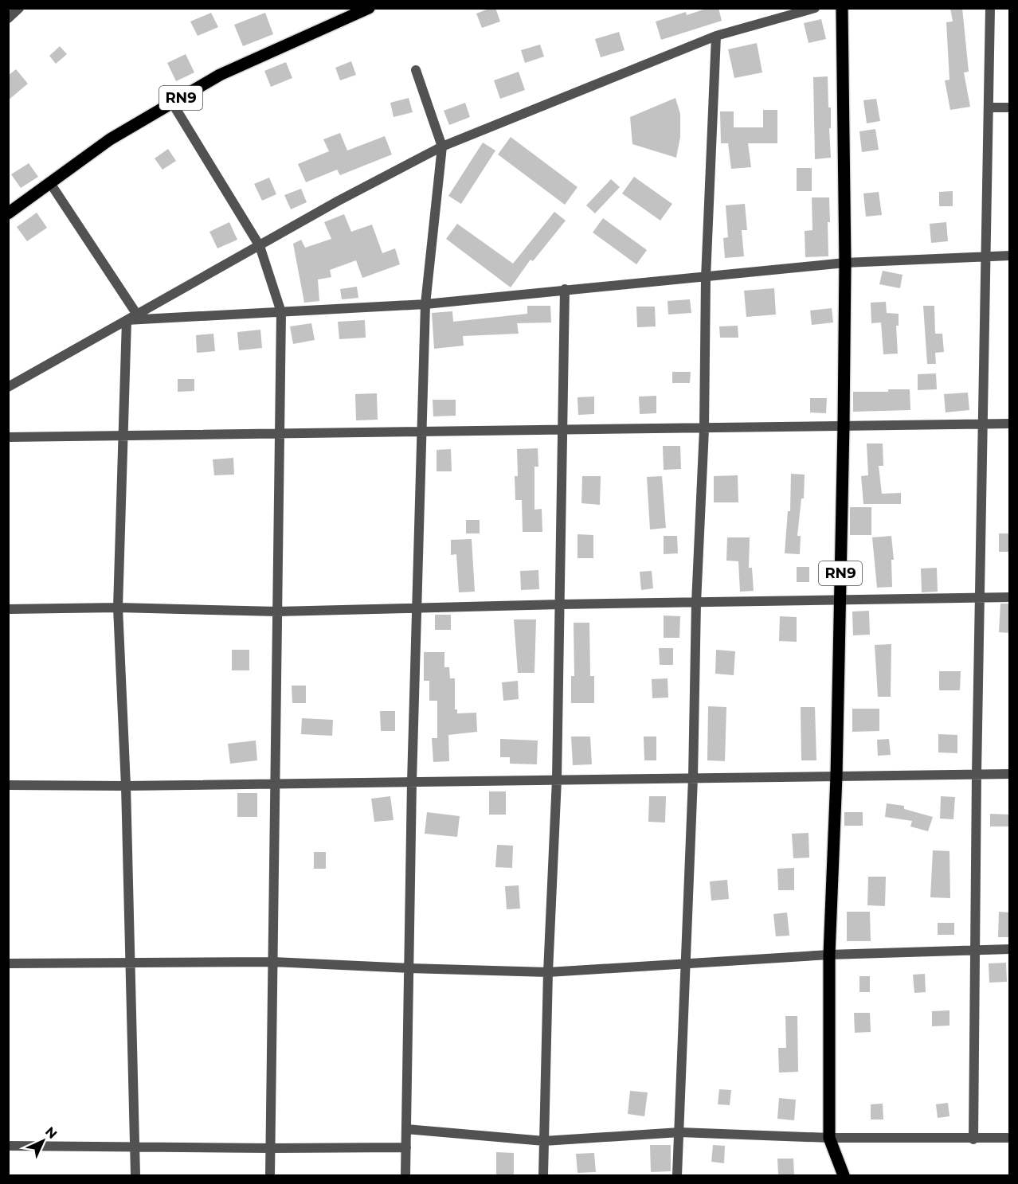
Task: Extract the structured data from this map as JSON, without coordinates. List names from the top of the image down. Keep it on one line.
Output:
{"streets":{"main road":["RN9"]},"north":"top right"}
